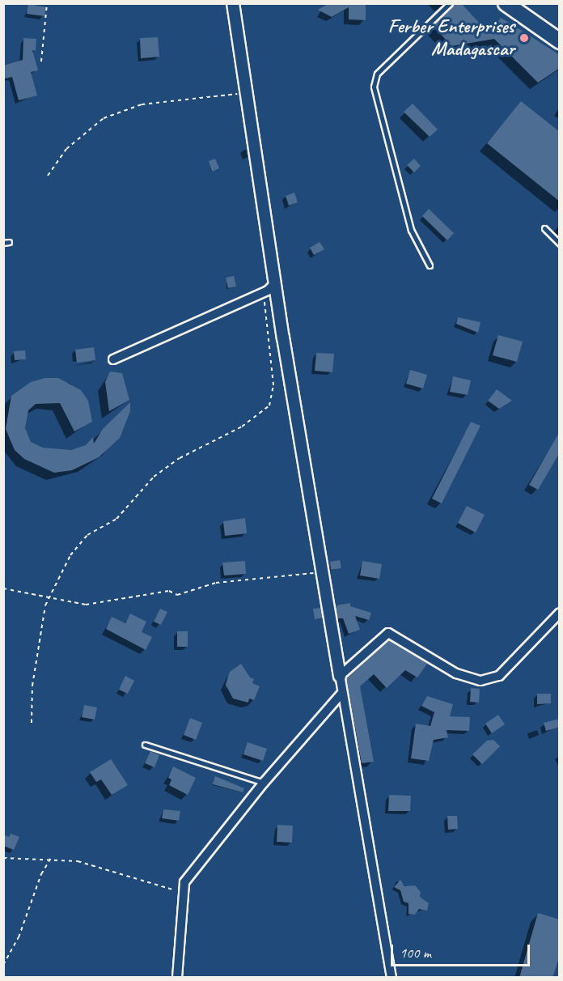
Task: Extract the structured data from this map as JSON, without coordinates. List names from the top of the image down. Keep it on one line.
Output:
{"places":["Ferber Enterprises Madagascar"],"scale_bar":"100 m"}
